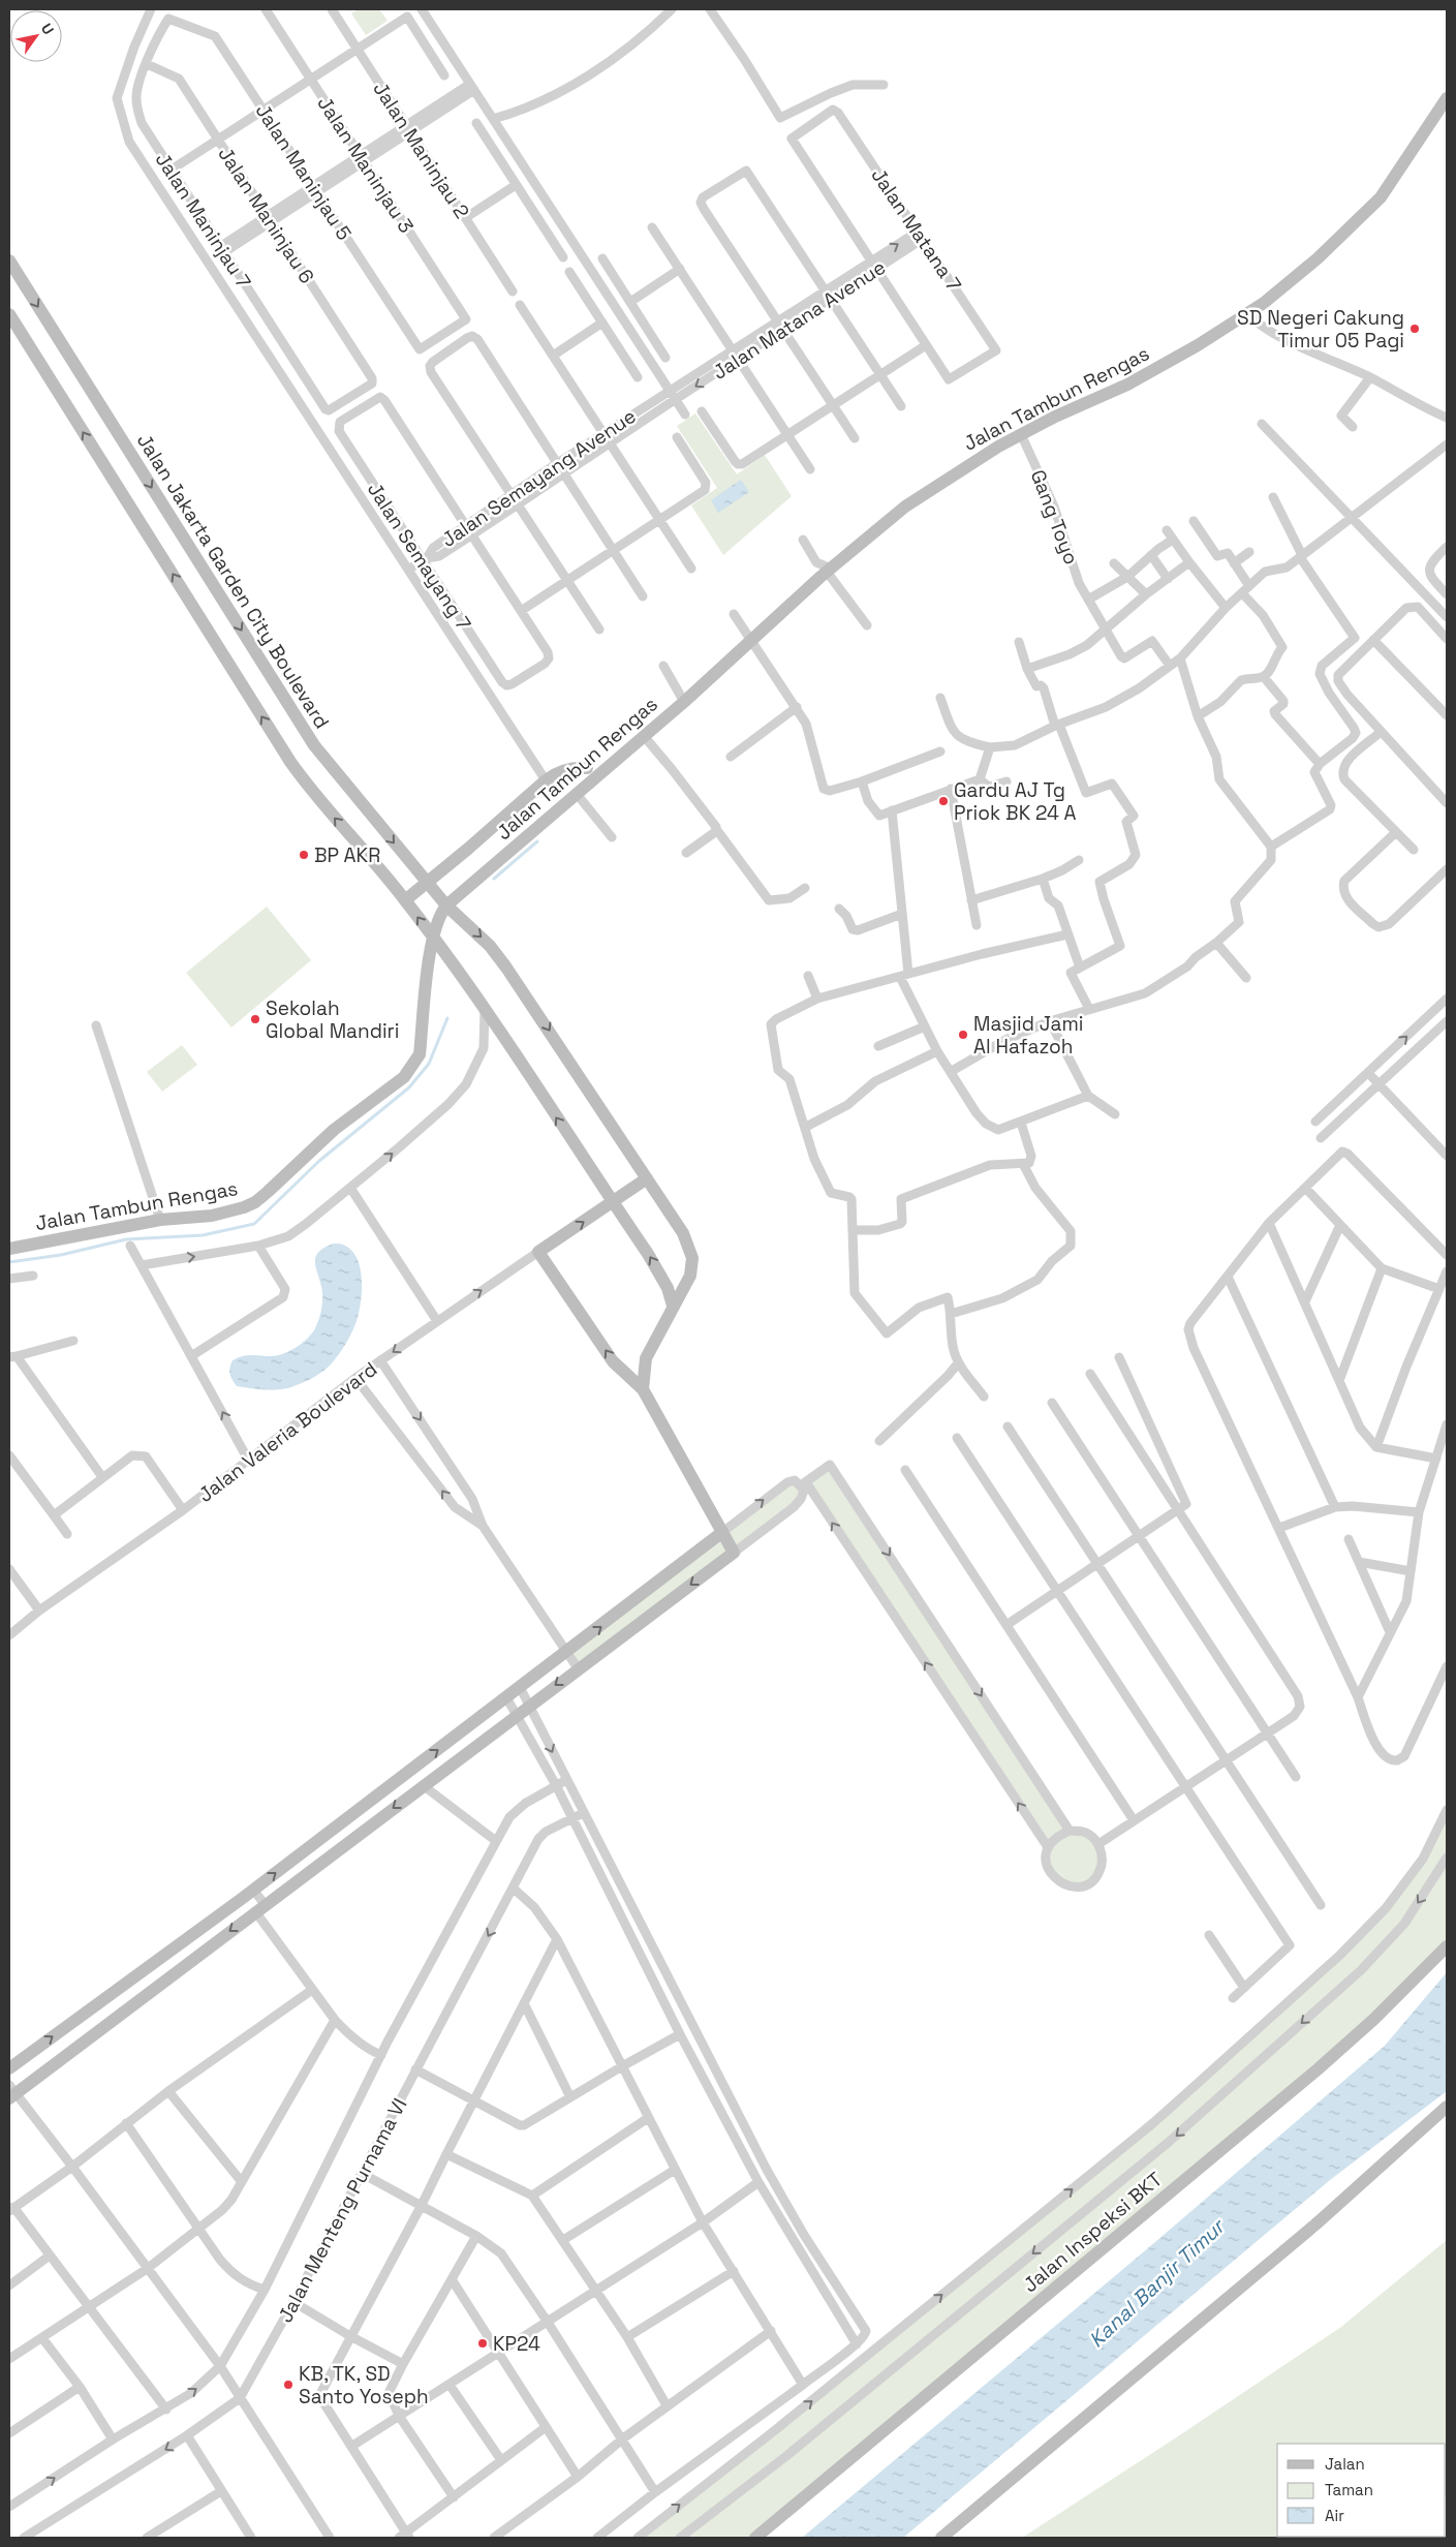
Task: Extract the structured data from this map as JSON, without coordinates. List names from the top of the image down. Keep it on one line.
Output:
{"streets":{"street":["Jalan Maninjau 2","Jalan Maninjau 3","Jalan Maninjau 5","Jalan Maninjau 6","Jalan Maninjau 7","Jalan Matana 7","Jalan Matana Avenue","Jalan Tambun Rengas","Jalan Semayang Avenue","Gang Toyo","Jalan Semayang 7","Jalan Jakarta Garden City Boulevard","Jalan Valeria Boulevard","Jalan Menteng Purnama VI","Jalan Inspeksi BKT"]},"crossings":[["Jalan Maninjau 3","Jalan Maninjau 5"],["Jalan Maninjau 5","Jalan Maninjau 7"],["Jalan Maninjau 6","Jalan Maninjau 7"],["Jalan Matana 7","Jalan Matana Avenue"],["Jalan Matana Avenue","Jalan Semayang Avenue"],["Jalan Tambun Rengas","Gang Toyo"],["Jalan Tambun Rengas","Jalan Jakarta Garden City Boulevard"],["Jalan Semayang Avenue","Jalan Semayang 7"]],"water":["Kanal Banjir Timur"],"places":["SD Negeri Cakung Timur 05 Pagi","Gardu AJ Tg Priok BK 24 A","BP AKR","Sekolah Global Mandiri","Masjid Jami Al Hafazoh","KP24","KB, TK, SD Santo Yoseph"],"legend":["Jalan","Taman","Air"],"north":"top right"}
